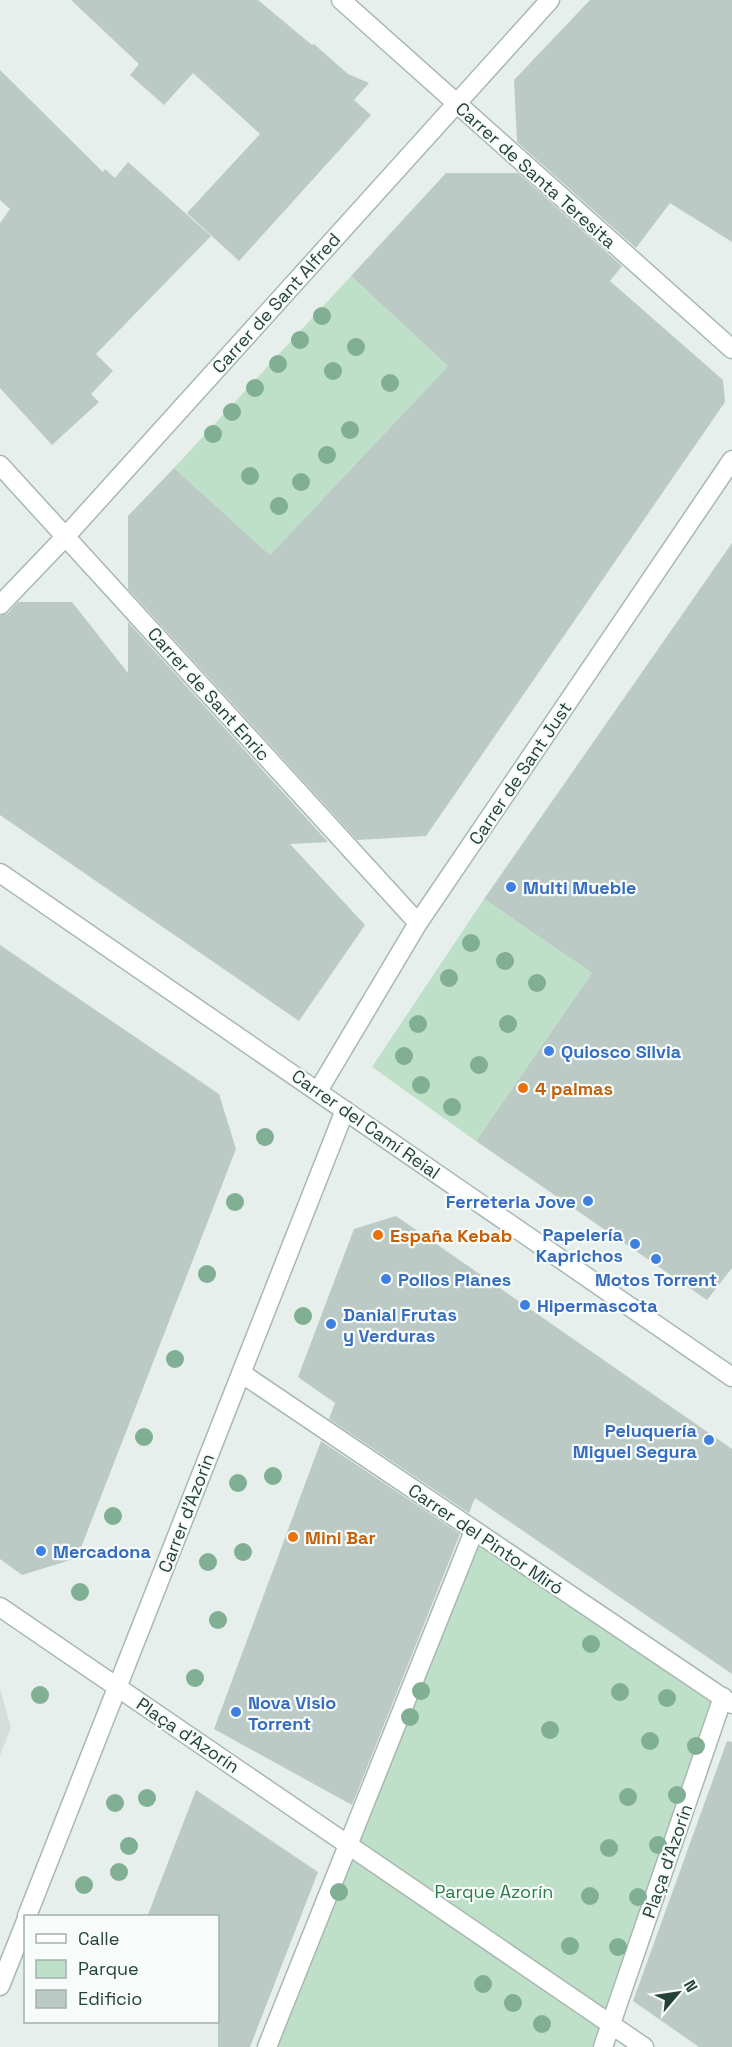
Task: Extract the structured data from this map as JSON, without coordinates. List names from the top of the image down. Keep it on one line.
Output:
{"streets":{"street":["Carrer de Santa Teresita","Carrer de Sant Alfred","Carrer de Sant Enric","Carrer de Sant Just","Carrer del Camí Reial","Carrer d'Azorin","Carrer del Pintor Miró","Plaça d'Azorín"]},"crossings":[["Carrer de Santa Teresita","Carrer de Sant Alfred"],["Carrer de Sant Alfred","Carrer de Sant Enric"],["Carrer de Sant Enric","Carrer de Sant Just"],["Carrer de Sant Just","Carrer del Camí Reial"],["Carrer del Camí Reial","Carrer d'Azorin"],["Carrer d'Azorin","Carrer del Pintor Miró"],["Carrer d'Azorin","Plaça d'Azorín"],["Carrer del Pintor Miró","Plaça d'Azorín"]],"parks":["Parque Azorín"],"places":["Multi Mueble","Quiosco Silvia","4 palmas","Ferreteria Jove","España Kebab","Papelería Kaprichos","Motos Torrent","Pollos Planes","Hipermascota","Danial Frutas y Verduras","Peluquería Miguel Segura","Mini Bar","Mercadona","Nova Visio Torrent"],"legend":["Calle","Parque","Edificio"],"north":"top right"}
